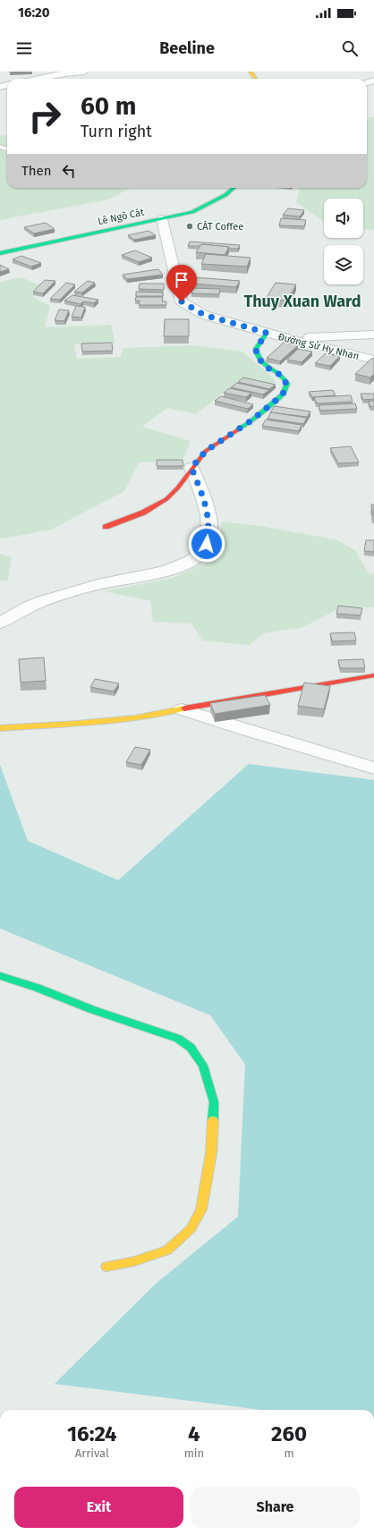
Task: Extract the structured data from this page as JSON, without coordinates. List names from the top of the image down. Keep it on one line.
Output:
{"streets":{"street":["Lê Ngô Cát","Đường Sử Hy Nhan"]},"crossings":[["Lê Ngô Cát","Đường Sử Hy Nhan"]],"districts":["Thuy Xuan Ward"],"places":["CÁT Coffee"],"page":{"status":"16:20","header":"Beeline","turn":["60 m","Turn right"],"then":"Then","eta":["16:24","Arrival","4","min","260","m"],"buttons":["Exit","Share"]}}
